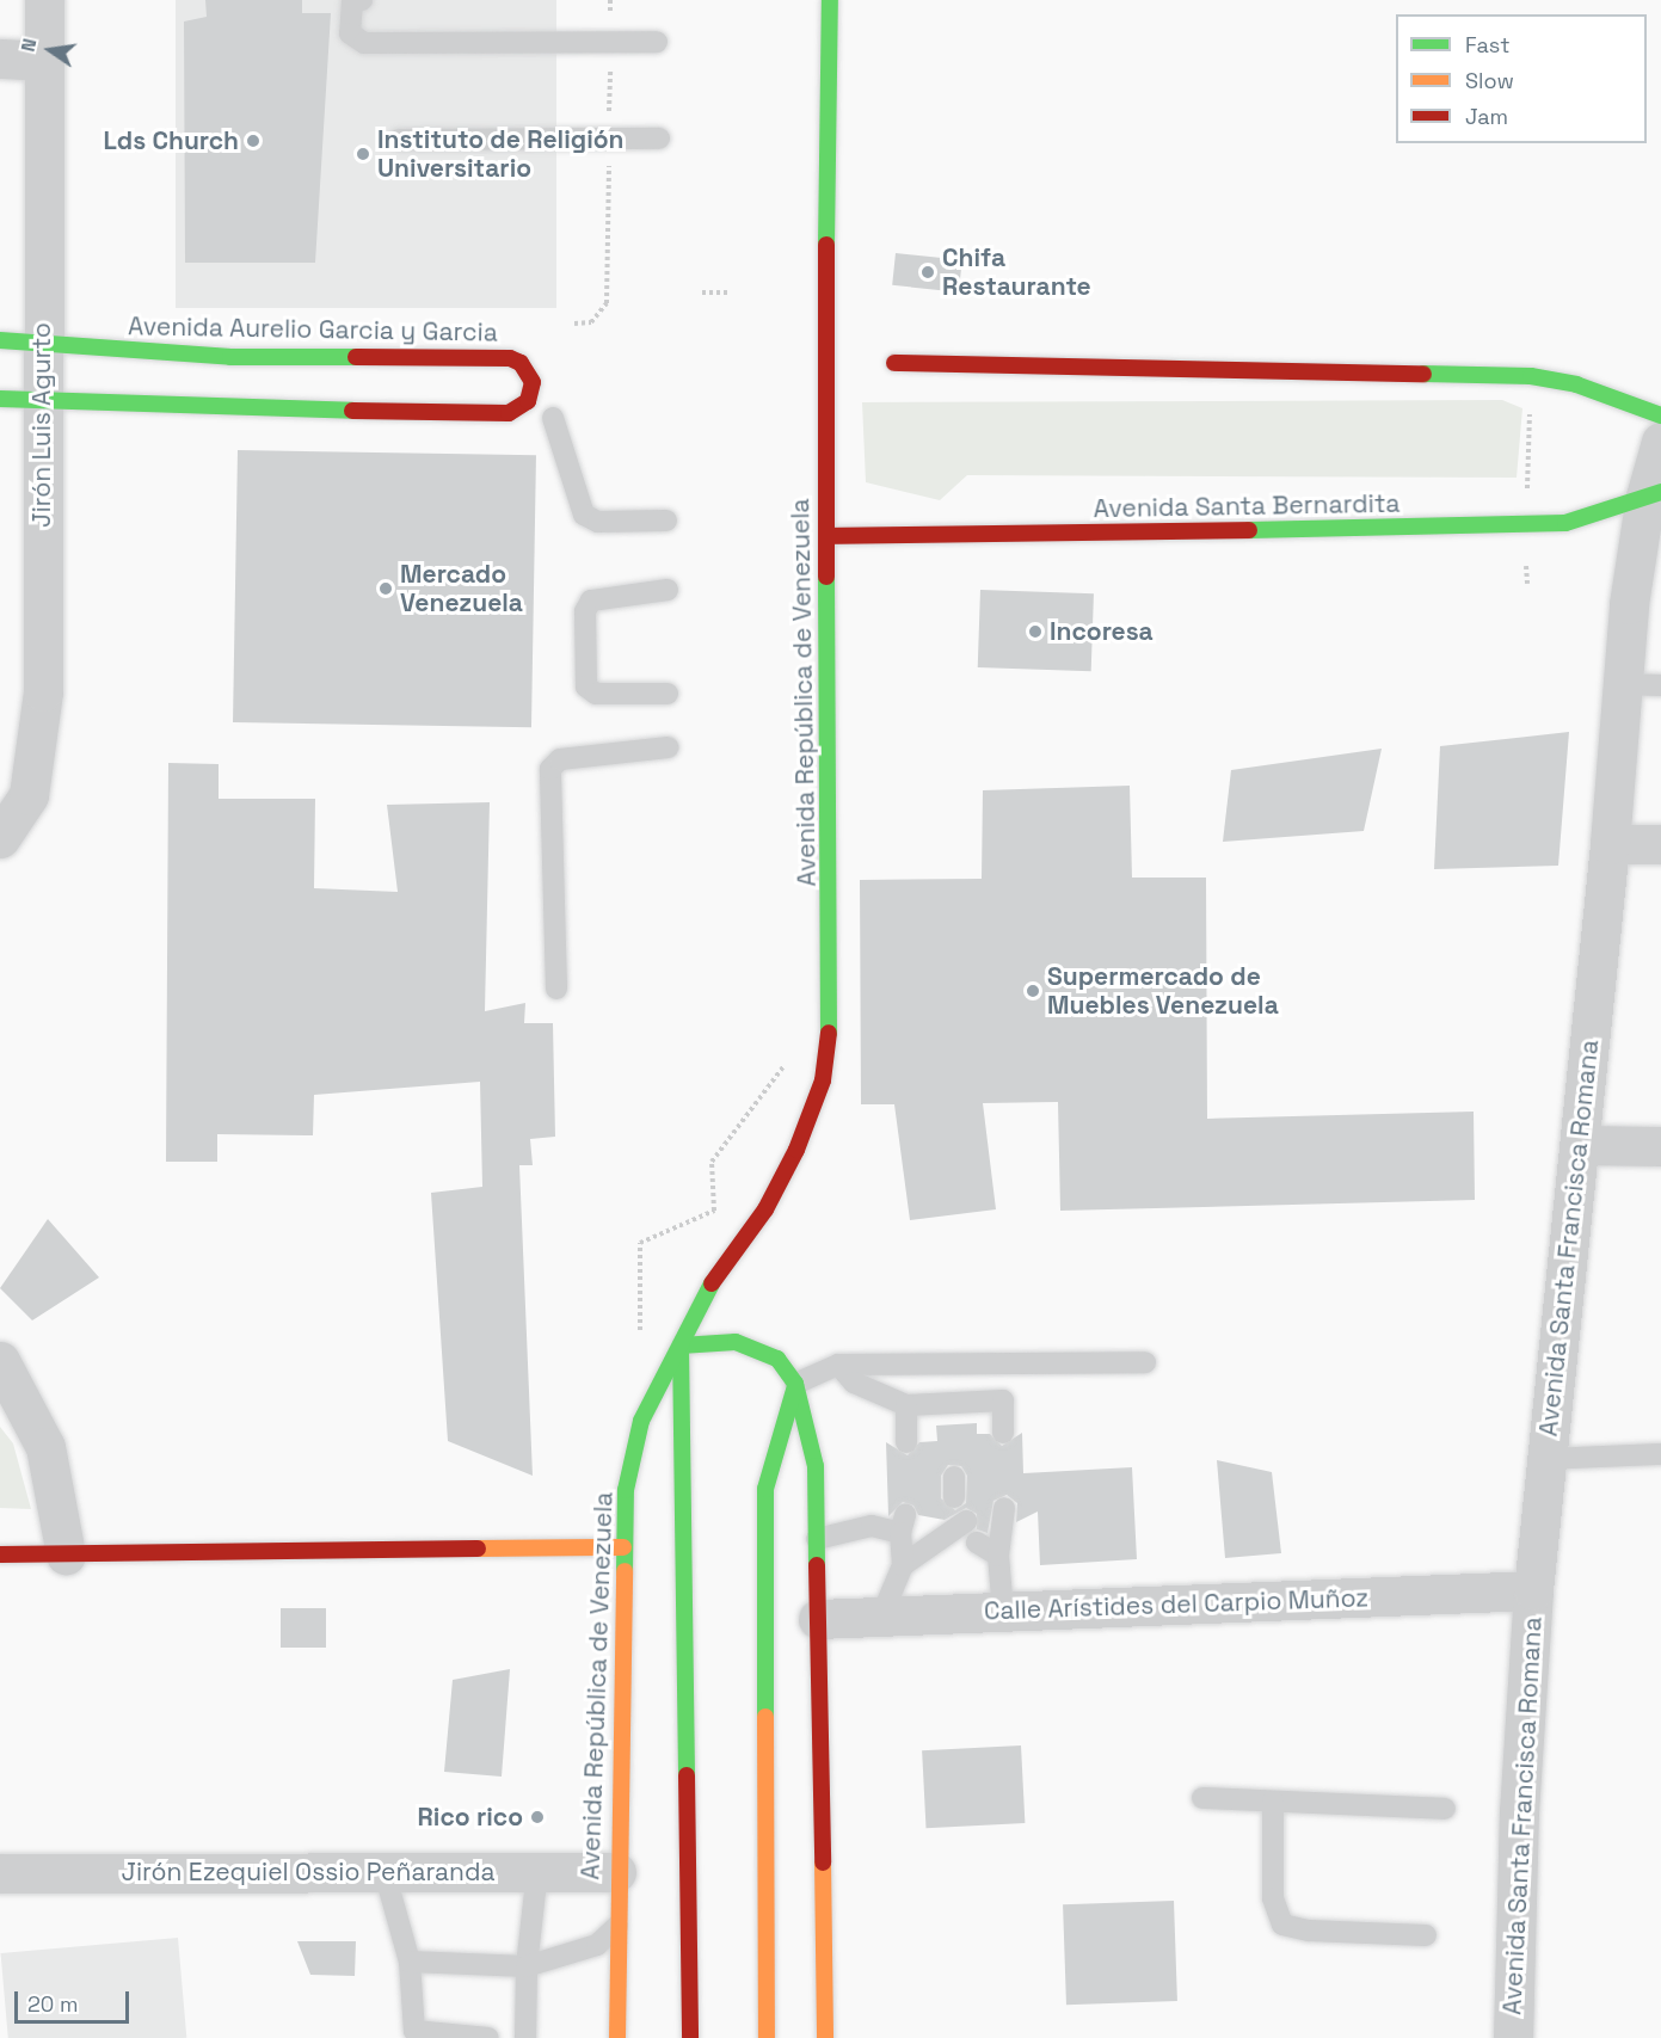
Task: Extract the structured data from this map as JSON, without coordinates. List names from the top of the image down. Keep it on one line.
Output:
{"streets":{"main road":["Avenida Aurelio Garcia y Garcia","Avenida Santa Bernardita","Avenida República de Venezuela"],"street":["Jirón Luis Agurto","Avenida Santa Francisca Romana","Calle Arístides del Carpio Muñoz","Jirón Ezequiel Ossio Peñaranda"]},"crossings":[["Avenida Aurelio Garcia y Garcia","Jirón Luis Agurto"],["Avenida Santa Bernardita","Avenida República de Venezuela"],["Avenida Santa Bernardita","Avenida Santa Francisca Romana"],["Avenida República de Venezuela","Jirón Ezequiel Ossio Peñaranda"],["Avenida Santa Francisca Romana","Calle Arístides del Carpio Muñoz"]],"places":["Lds Church","Instituto de Religión Universitario","Chifa Restaurante","Mercado Venezuela","Incoresa","Supermercado de Muebles Venezuela","Rico rico"],"legend":["Fast","Slow","Jam"],"scale_bar":"20 m","north":"left"}
